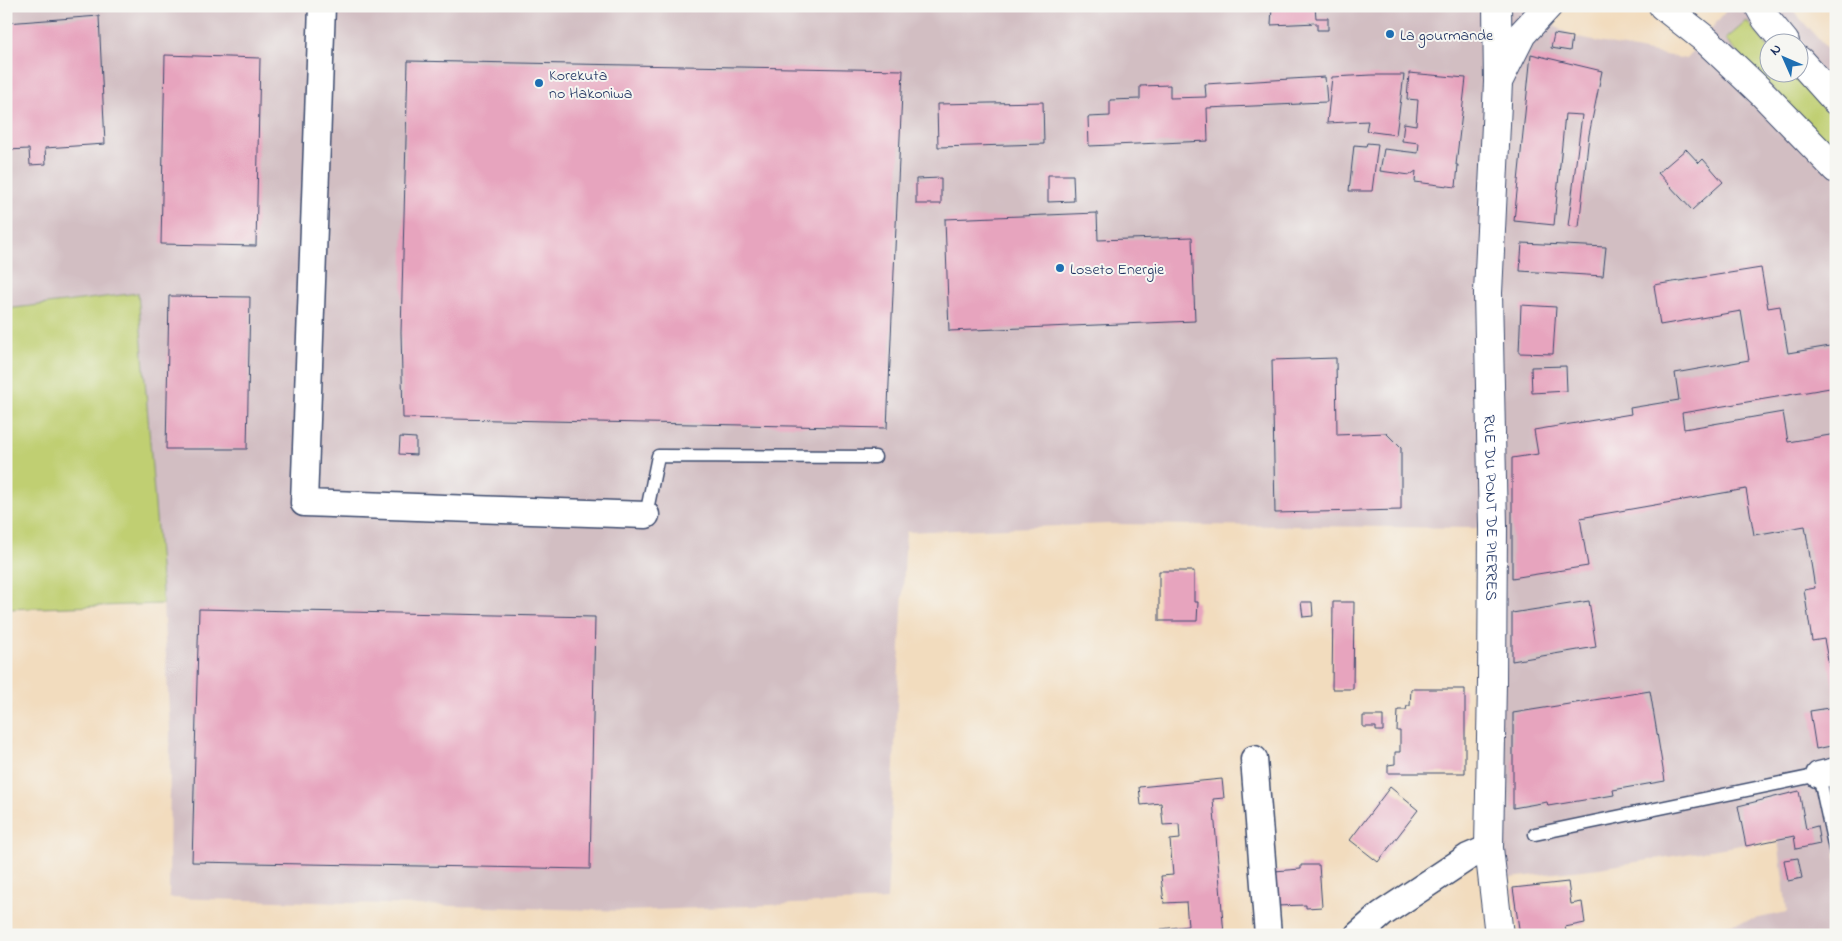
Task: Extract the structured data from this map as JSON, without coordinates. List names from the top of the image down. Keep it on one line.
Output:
{"streets":{"street":["RUE DU PONT DE PIERRES"]},"places":["La gourmande","Korekuta no Hakoniwa","Loseto Energie"],"north":"top left"}
